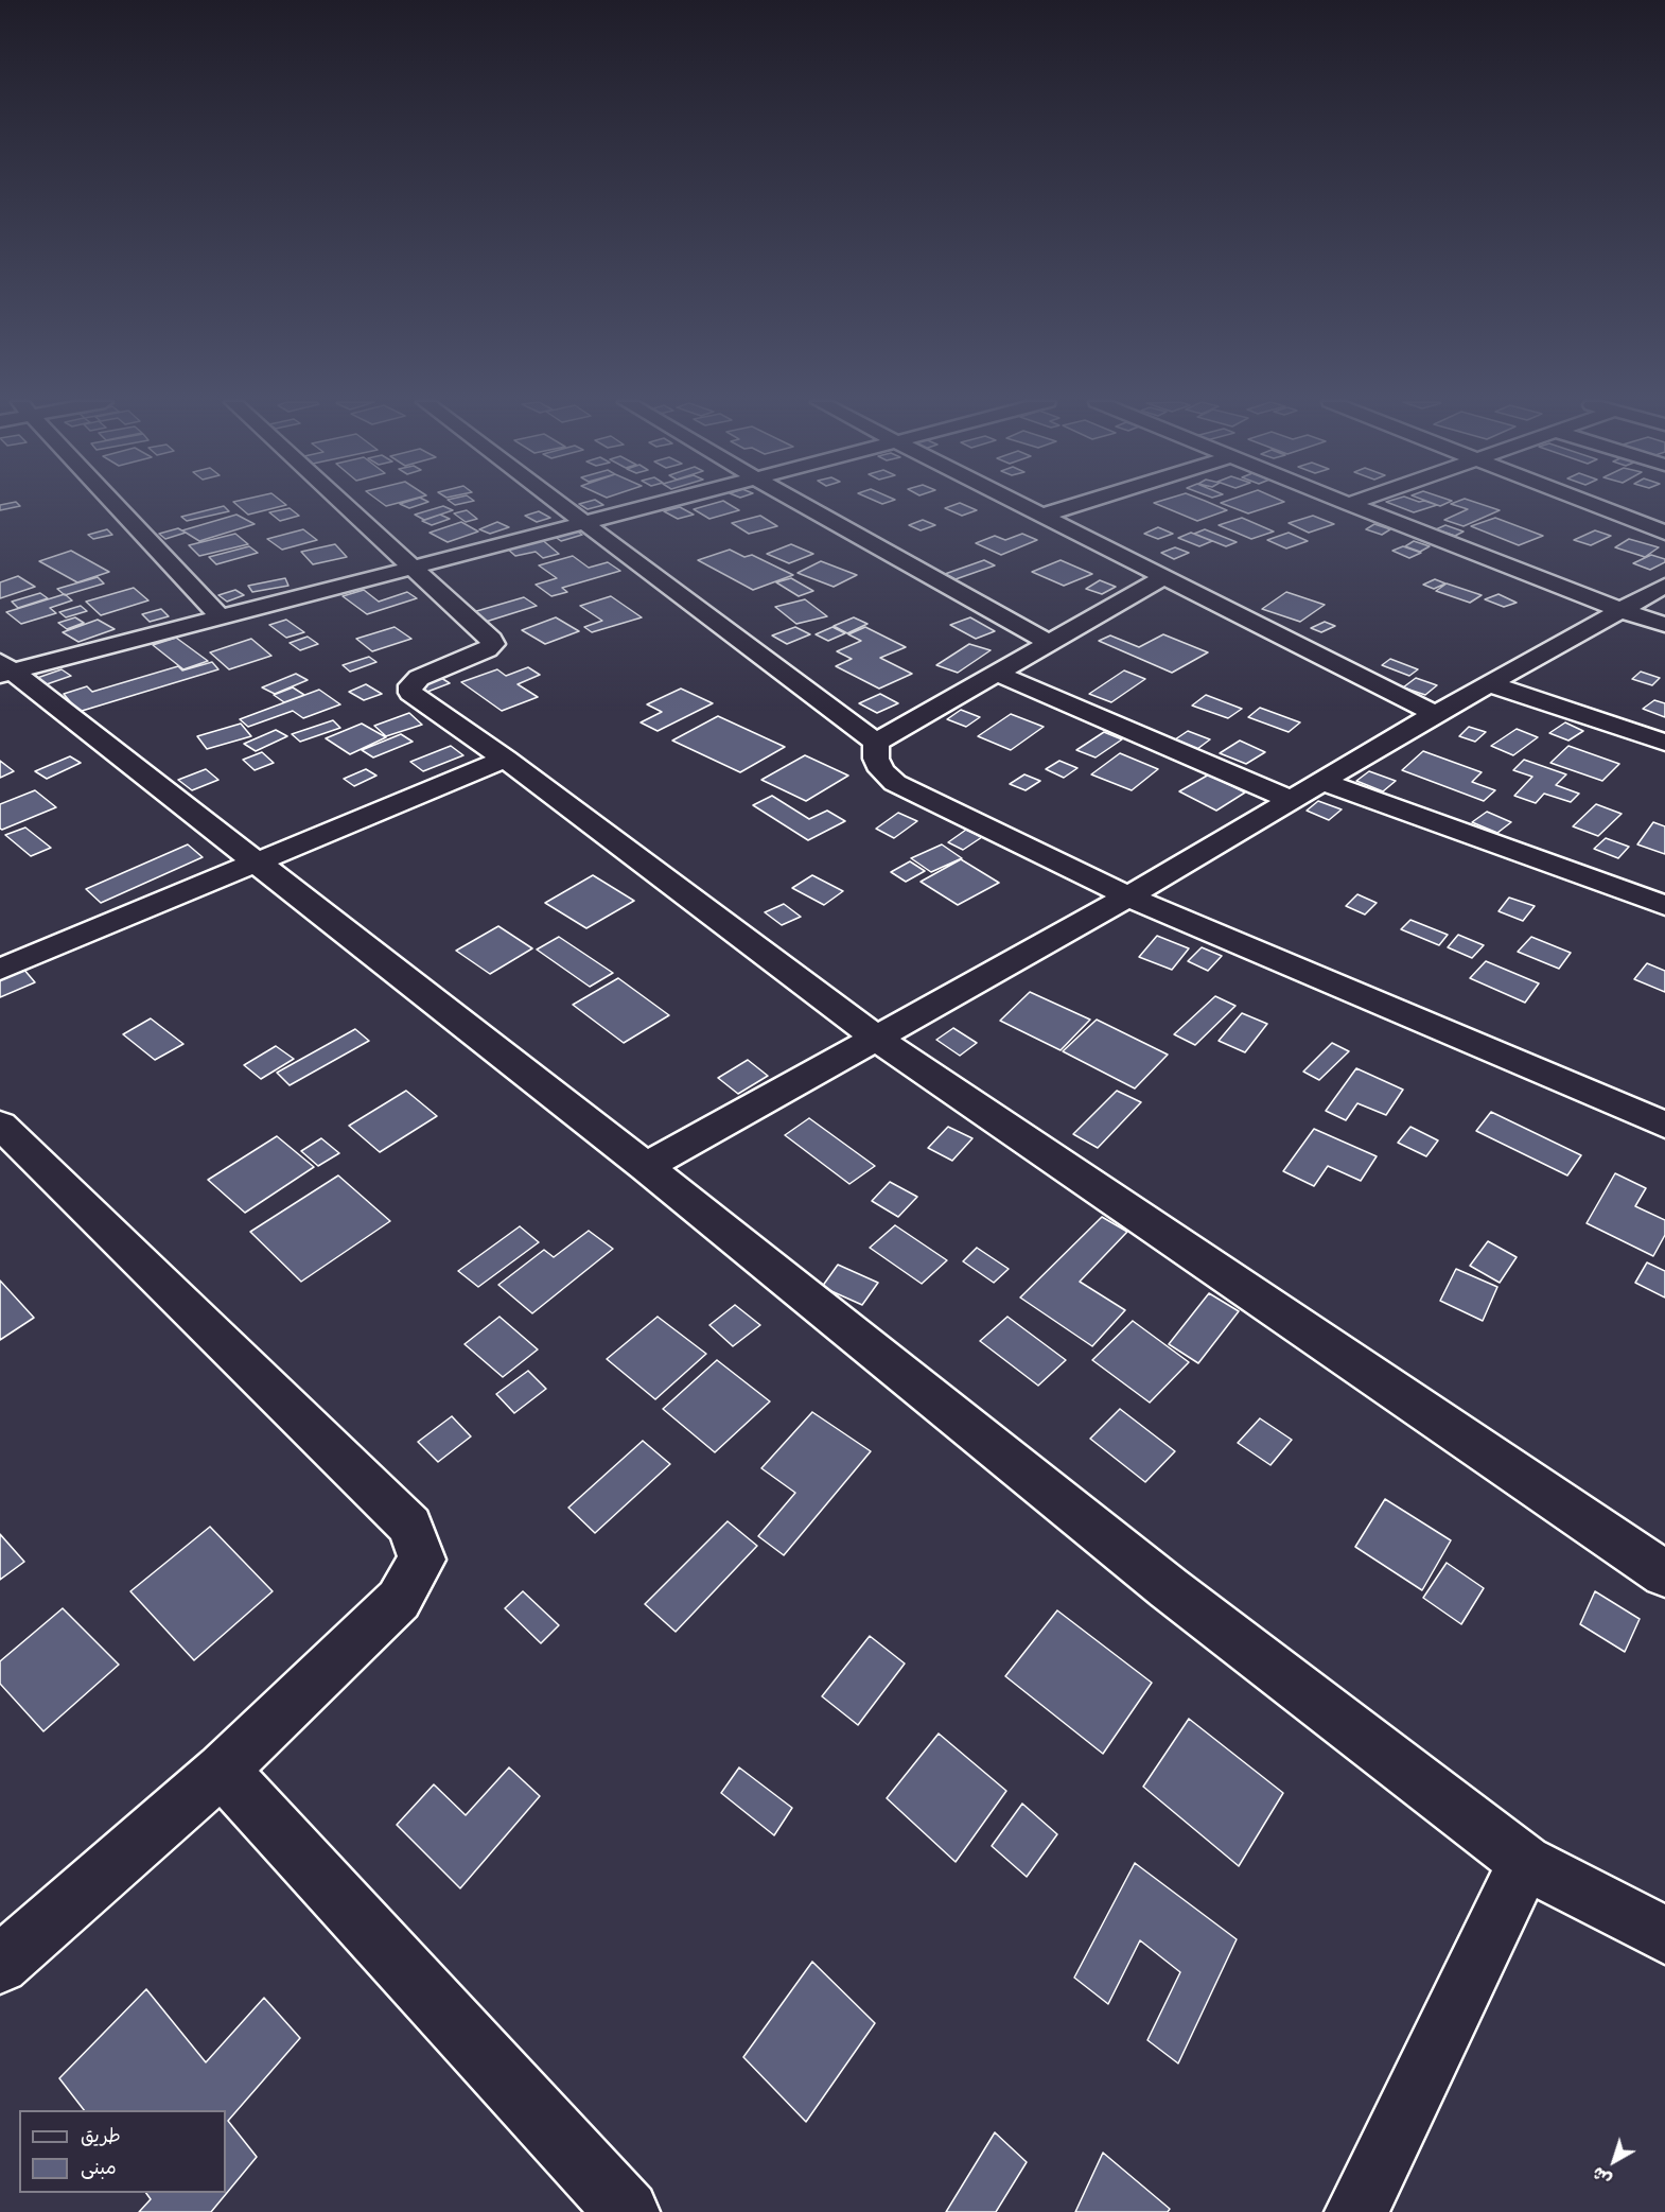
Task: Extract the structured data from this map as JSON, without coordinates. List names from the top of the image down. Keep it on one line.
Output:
{"legend":["طريق","مبنى"],"north":"bottom left"}
